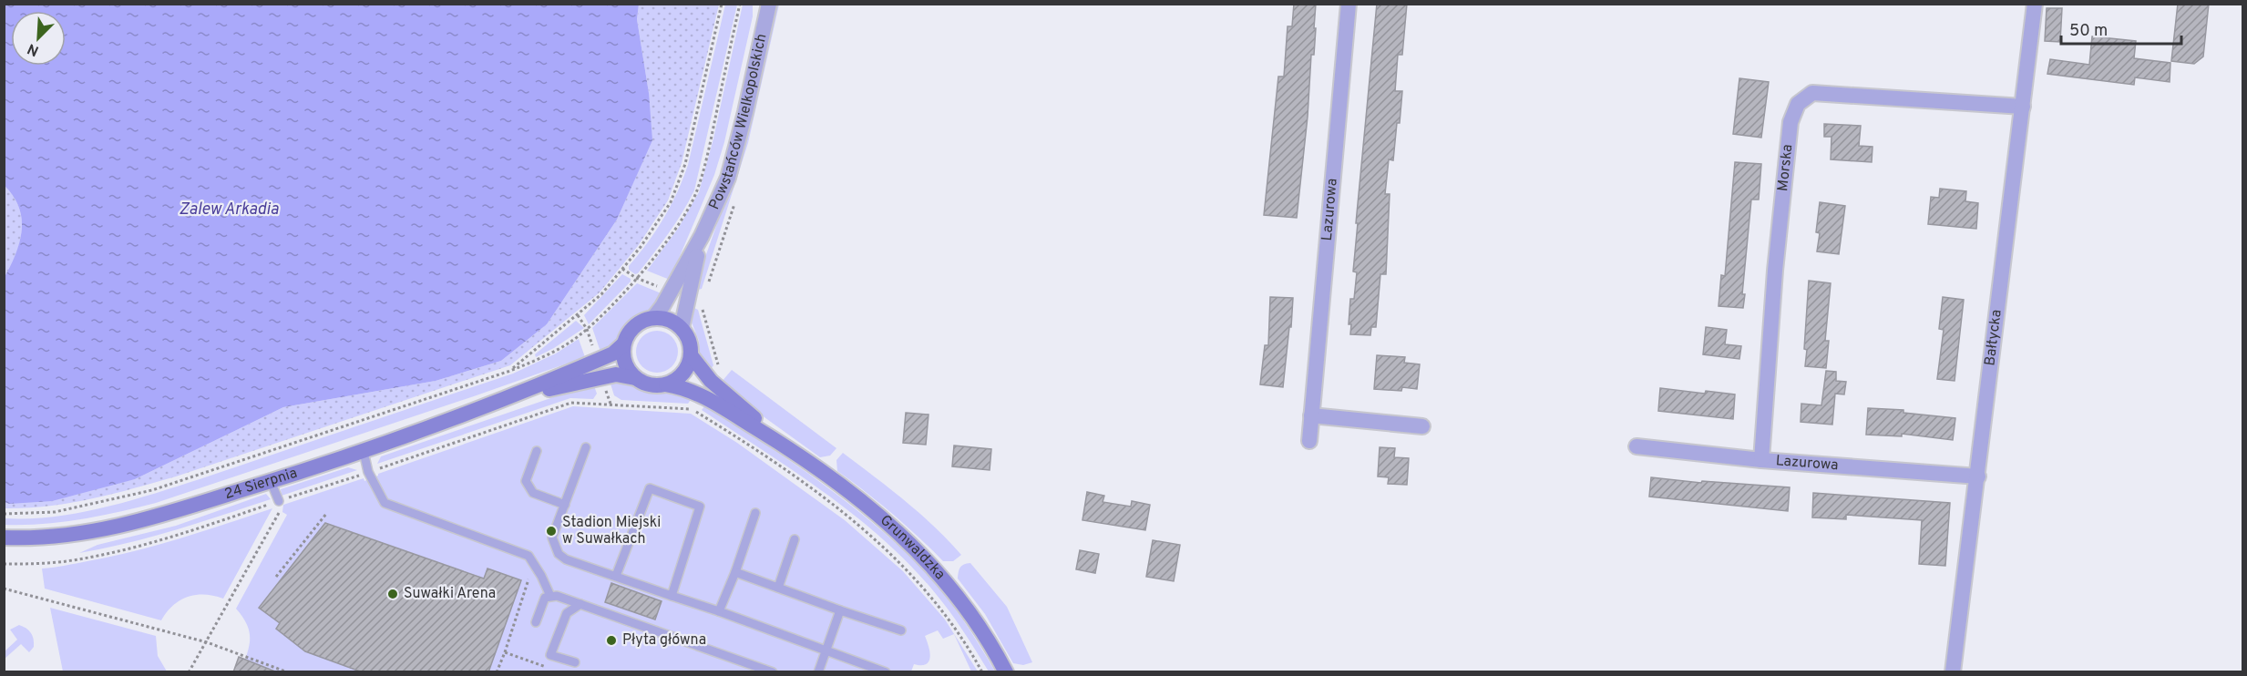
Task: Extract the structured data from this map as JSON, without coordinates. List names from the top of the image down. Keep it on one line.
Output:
{"streets":{"main road":["24 Sierpnia","Grunwaldzka"],"street":["Powstańców Wielkopolskich","Morska","Lazurowa","Bałtycka"]},"crossings":[["Powstańców Wielkopolskich","24 Sierpnia"],["Powstańców Wielkopolskich","Grunwaldzka"],["Morska","Lazurowa"],["Morska","Bałtycka"],["Lazurowa","Bałtycka"],["24 Sierpnia","Grunwaldzka"]],"water":["Zalew Arkadia"],"places":["Stadion Miejski w Suwałkach","Suwałki Arena","Płyta główna"],"scale_bar":"50 m","north":"bottom left"}
